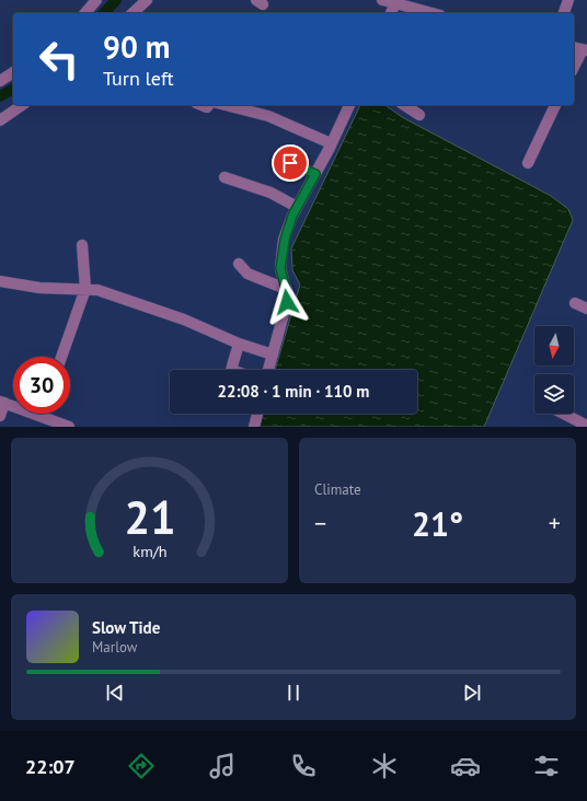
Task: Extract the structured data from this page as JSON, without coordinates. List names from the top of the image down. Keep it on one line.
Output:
{"north":"bottom","page":{"turn":["90 m","Turn left"],"limit":"30","trip":"22:08 · 1 min · 110 m","tile":"Climate","heat":["−","21°","+"],"song":["Slow Tide","Marlow"],"tabs":"22:07","gauge":["21","km/h"]}}
